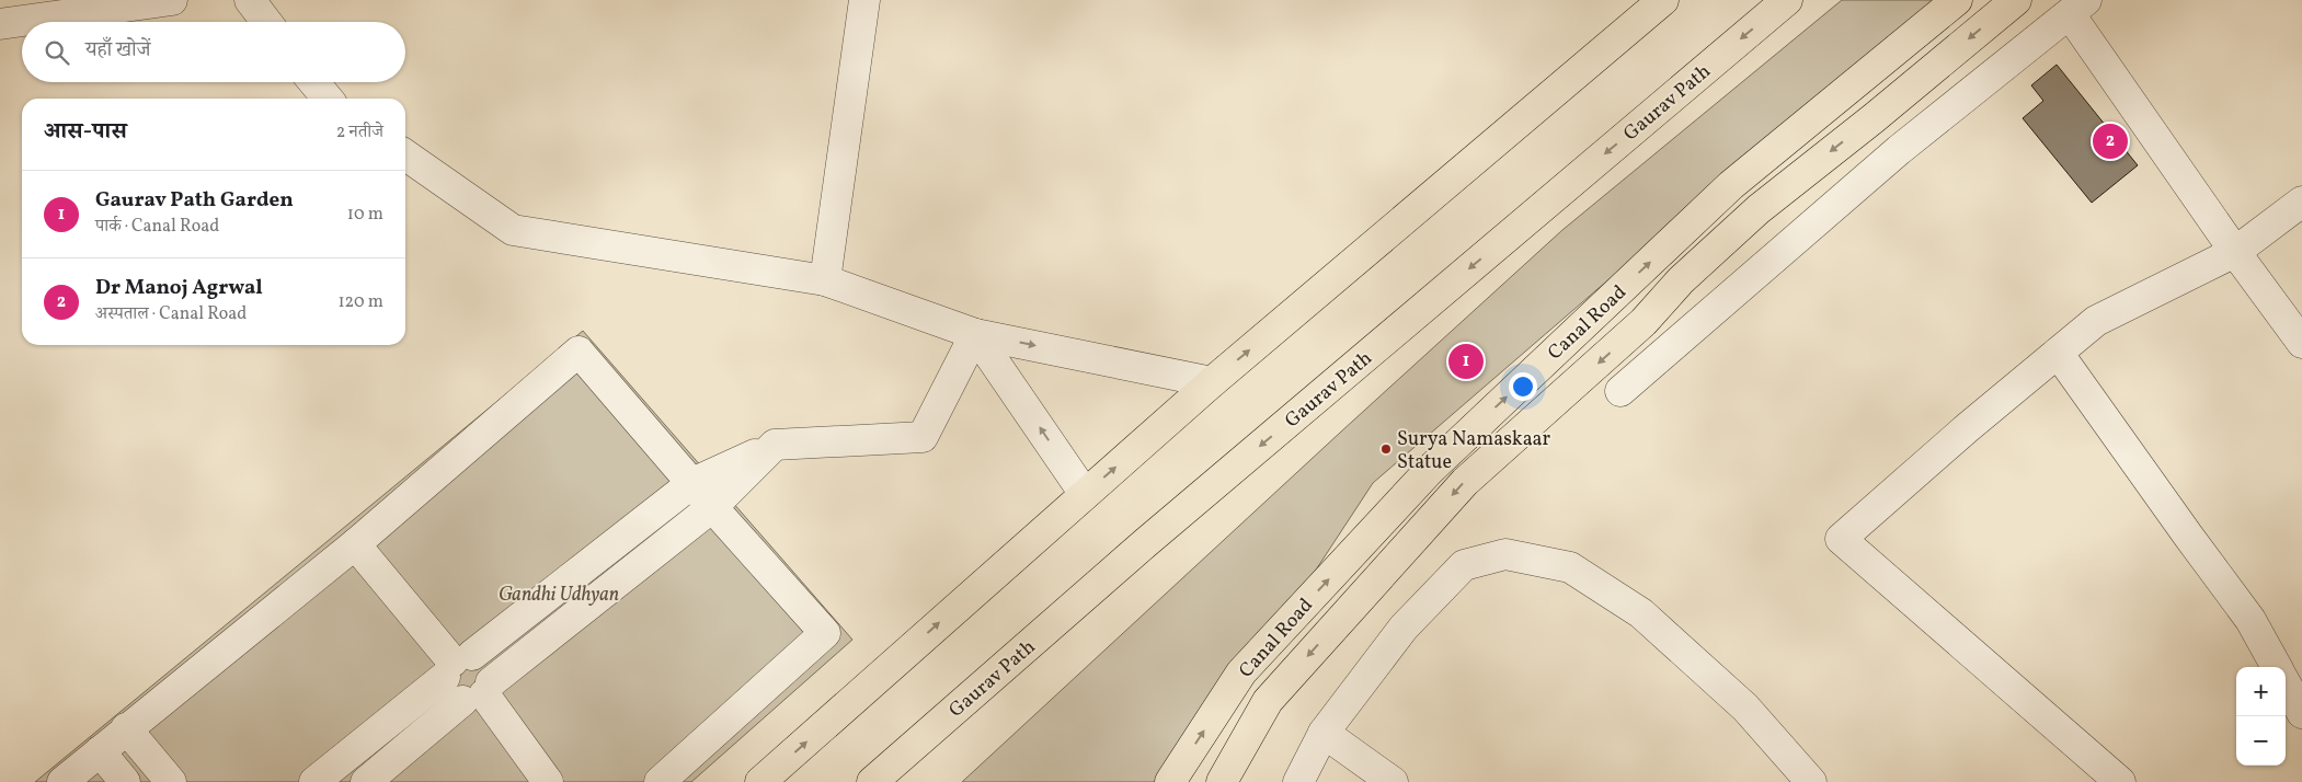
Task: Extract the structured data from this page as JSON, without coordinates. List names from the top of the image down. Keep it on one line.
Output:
{"streets":{"main road":["Gaurav Path","Canal Road"]},"parks":["Gandhi Udhyan"],"places":["Surya Namaskaar Statue"],"page":{"search":"यहाँ खोजें","heading":["आस-पास","2 नतीजे"],"pins":["2","1"],"list":[{"mark":"1","name":"Gaurav Path Garden","note":"पार्क · Canal Road","value":"10 m"},{"mark":"2","name":"Dr Manoj Agrwal","note":"अस्पताल · Canal Road","value":"120 m"}],"map_buttons":["+","−"]}}
